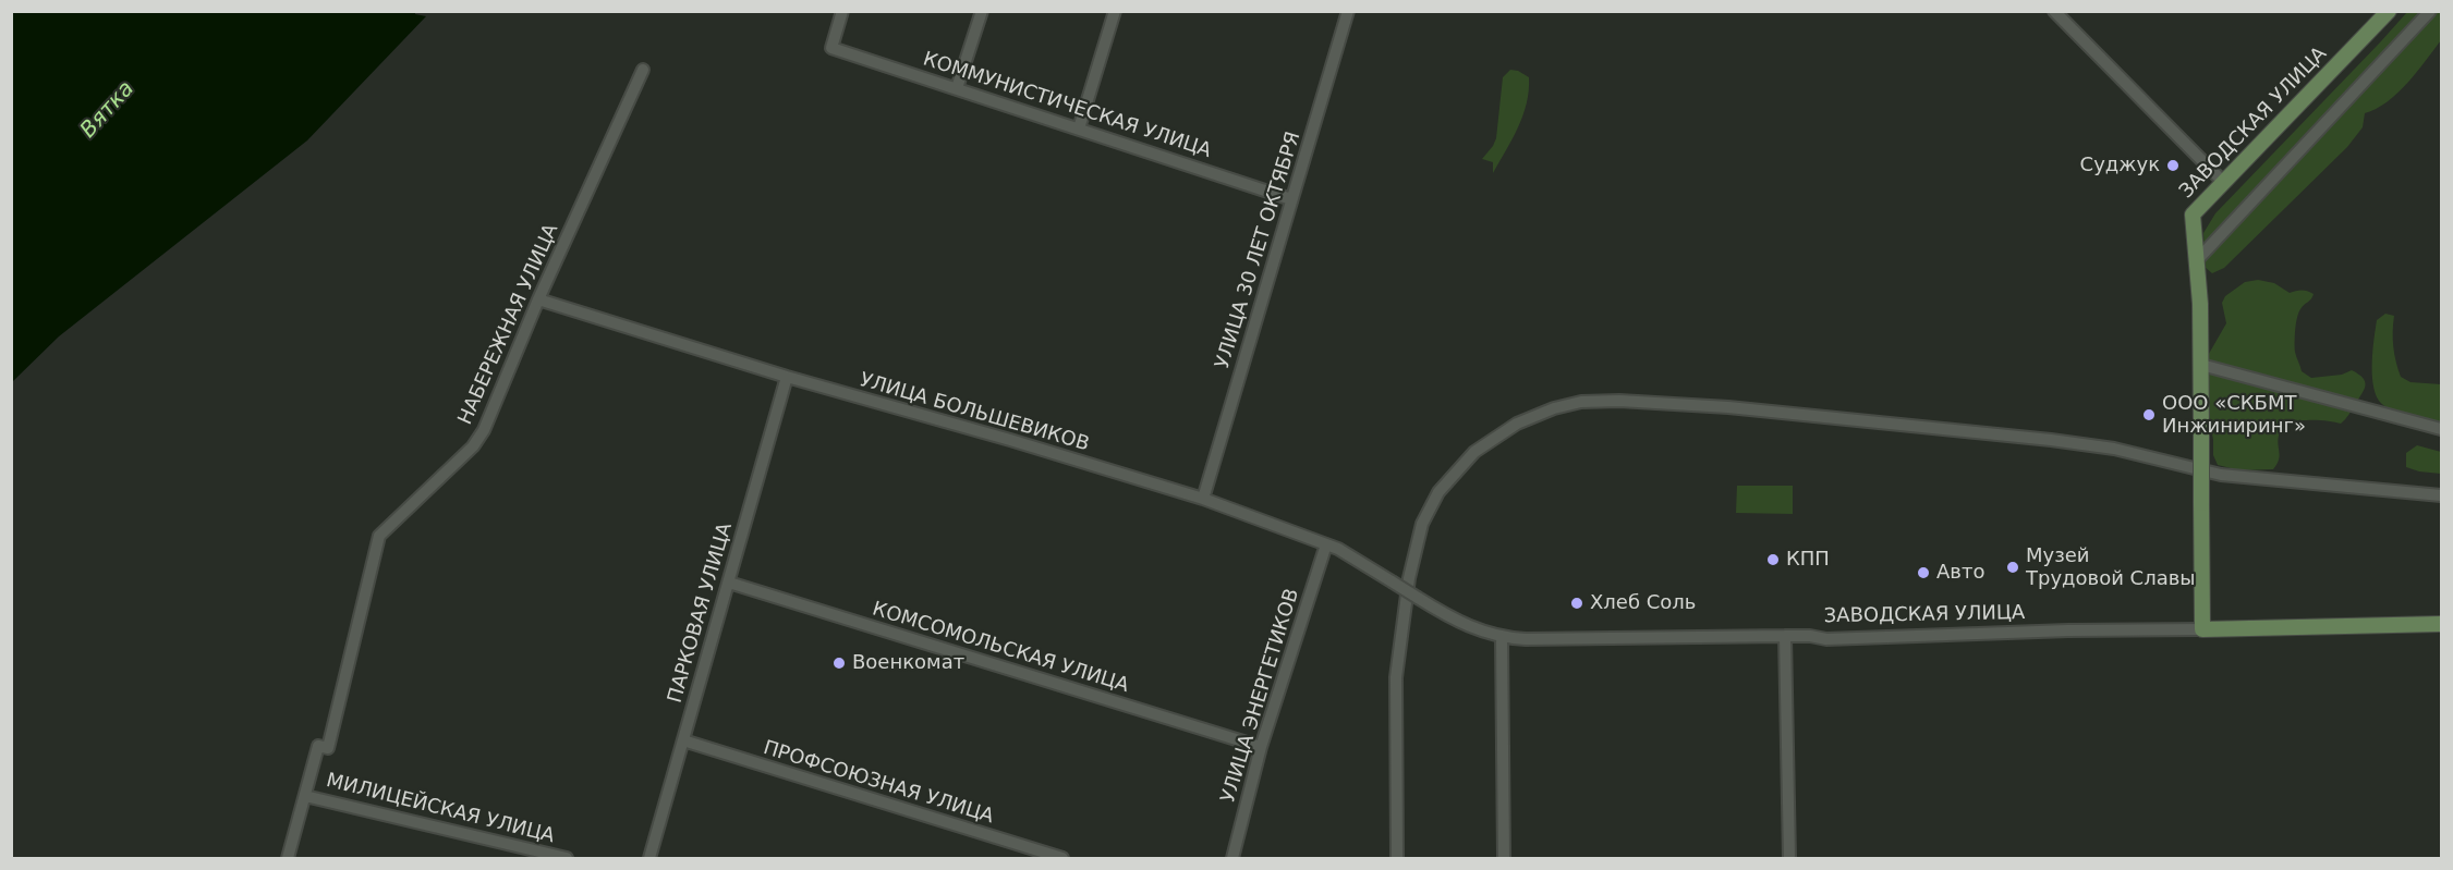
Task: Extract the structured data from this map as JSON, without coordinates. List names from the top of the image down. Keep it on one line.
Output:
{"streets":{"main road":["ЗАВОДСКАЯ УЛИЦА"],"street":["КОММУНИСТИЧЕСКАЯ УЛИЦА","УЛИЦА 30 ЛЕТ ОКТЯБРЯ","НАБЕРЕЖНАЯ УЛИЦА","УЛИЦА БОЛЬШЕВИКОВ","ПАРКОВАЯ УЛИЦА","КОМСОМОЛЬСКАЯ УЛИЦА","УЛИЦА ЭНЕРГЕТИКОВ","ПРОФСОЮЗНАЯ УЛИЦА","МИЛИЦЕЙСКАЯ УЛИЦА"]},"crossings":[["КОММУНИСТИЧЕСКАЯ УЛИЦА","УЛИЦА 30 ЛЕТ ОКТЯБРЯ"],["ЗАВОДСКАЯ УЛИЦА","УЛИЦА БОЛЬШЕВИКОВ"],["УЛИЦА 30 ЛЕТ ОКТЯБРЯ","УЛИЦА БОЛЬШЕВИКОВ"],["НАБЕРЕЖНАЯ УЛИЦА","УЛИЦА БОЛЬШЕВИКОВ"],["НАБЕРЕЖНАЯ УЛИЦА","МИЛИЦЕЙСКАЯ УЛИЦА"],["УЛИЦА БОЛЬШЕВИКОВ","ПАРКОВАЯ УЛИЦА"],["УЛИЦА БОЛЬШЕВИКОВ","УЛИЦА ЭНЕРГЕТИКОВ"],["ПАРКОВАЯ УЛИЦА","КОМСОМОЛЬСКАЯ УЛИЦА"],["ПАРКОВАЯ УЛИЦА","ПРОФСОЮЗНАЯ УЛИЦА"],["КОМСОМОЛЬСКАЯ УЛИЦА","УЛИЦА ЭНЕРГЕТИКОВ"]],"water":["Вятка"],"places":["Суджук","ООО «СКБМТ Инжиниринг»","КПП","Музей Трудовой Славы","Авто","Хлеб Соль","Военкомат"]}
